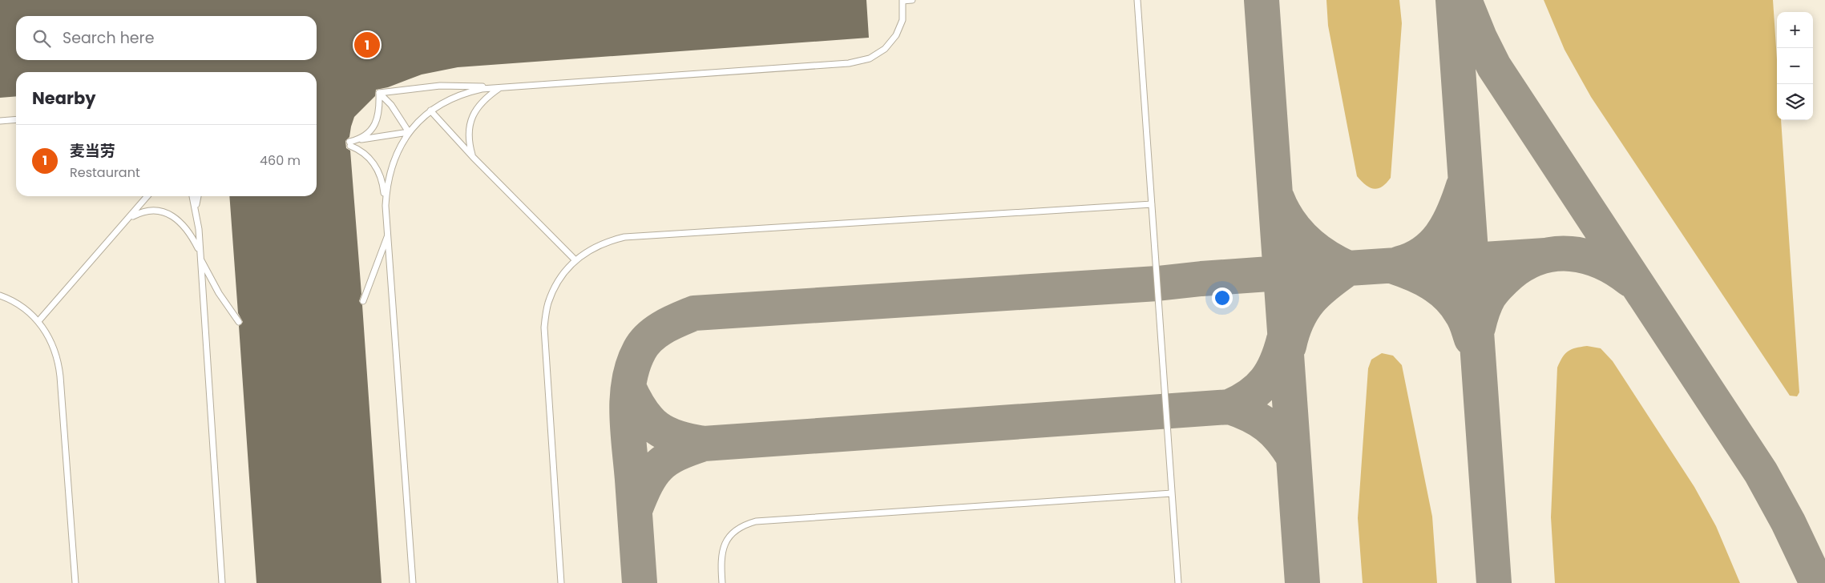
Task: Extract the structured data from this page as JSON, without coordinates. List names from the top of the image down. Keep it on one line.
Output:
{"page":{"map_buttons":["+","−"],"search":"Search here","pins":"1","heading":"Nearby","list":[{"mark":"1","name":"麦当劳","note":"Restaurant","value":"460 m"}]}}
